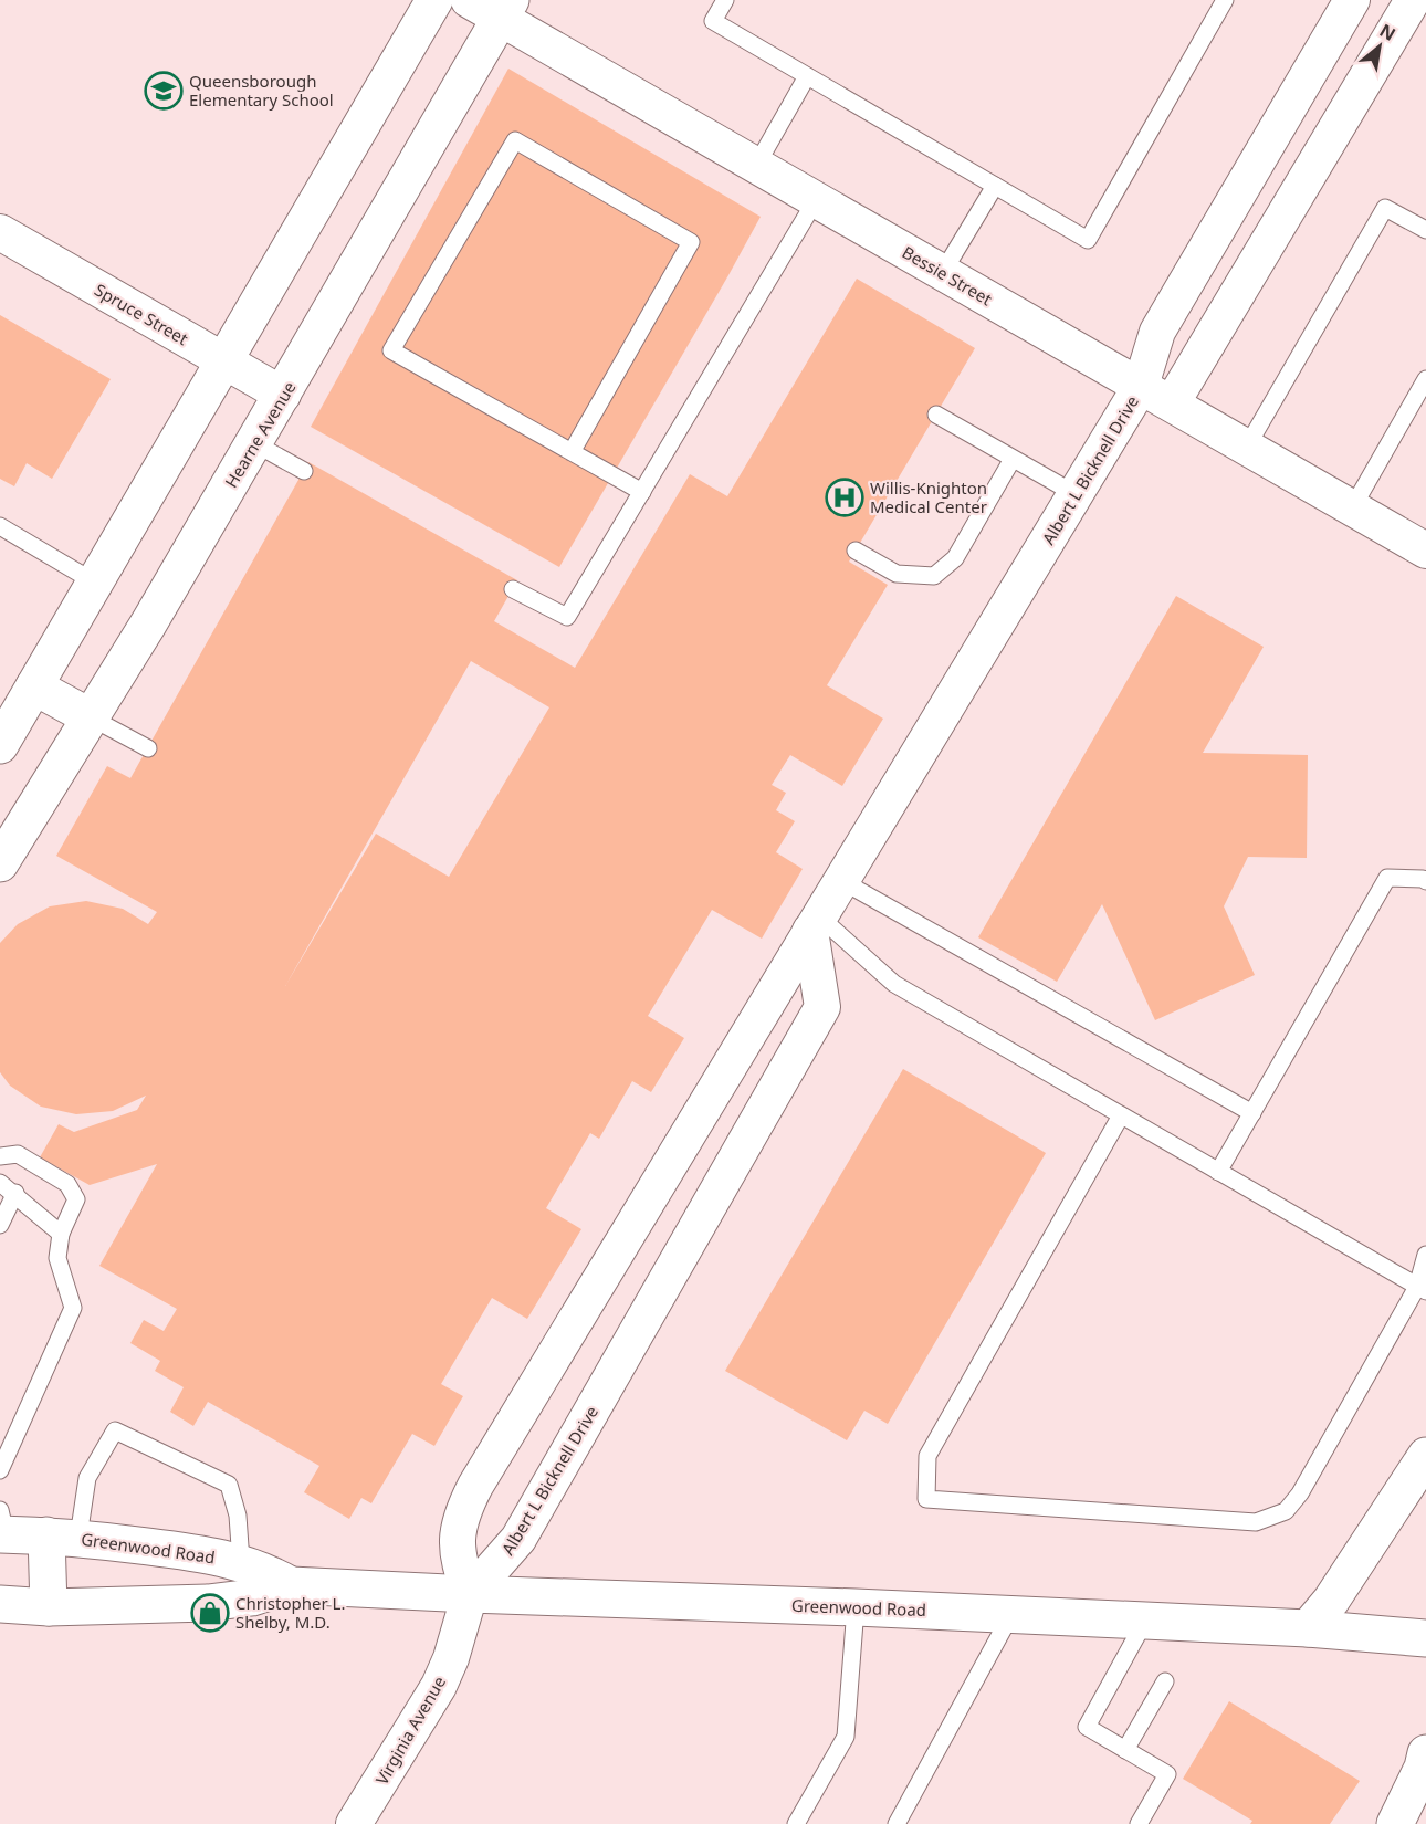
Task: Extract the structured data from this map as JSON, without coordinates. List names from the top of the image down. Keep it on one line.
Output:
{"streets":{"main road":["Hearne Avenue","Greenwood Road"],"street":["Bessie Street","Spruce Street","Albert L Bicknell Drive","Virginia Avenue"]},"crossings":[["Bessie Street","Hearne Avenue"],["Bessie Street","Albert L Bicknell Drive"],["Spruce Street","Hearne Avenue"],["Albert L Bicknell Drive","Greenwood Road"],["Albert L Bicknell Drive","Virginia Avenue"],["Greenwood Road","Virginia Avenue"]],"places":{"school or university":["Queensborough Elementary School"],"hospital":["Willis-Knighton Medical Center"],"shop":["Christopher L. Shelby, M.D."]},"north":"top right"}
